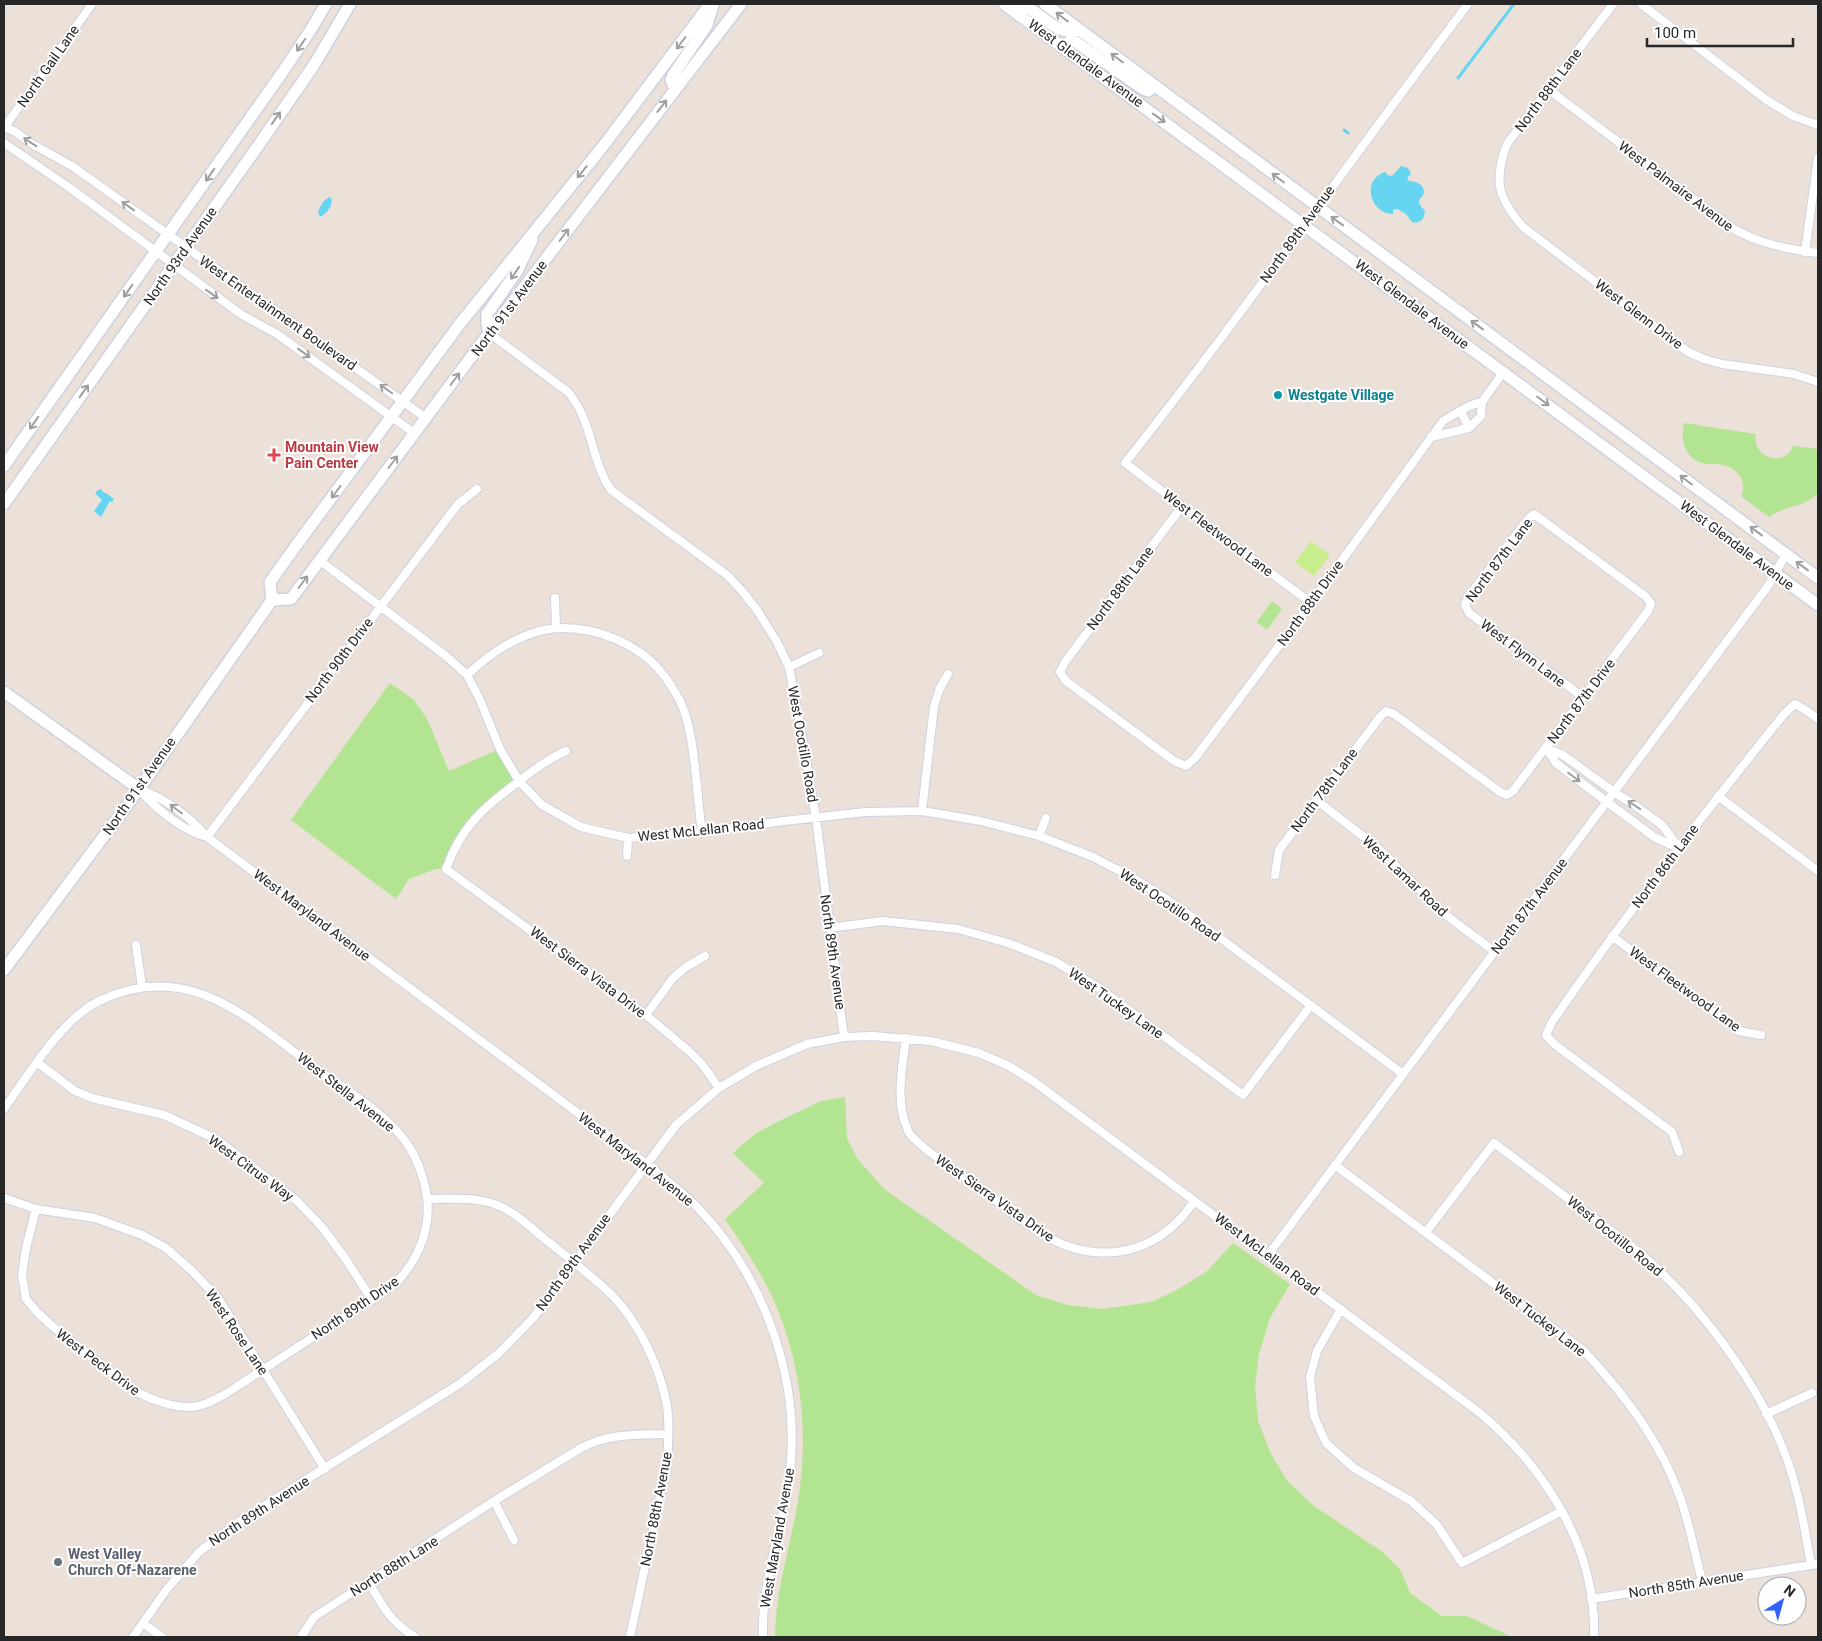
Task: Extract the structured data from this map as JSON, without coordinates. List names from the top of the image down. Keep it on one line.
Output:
{"streets":{"main road":["West Glendale Avenue","North 93rd Avenue","North 91st Avenue","West Maryland Avenue"],"street":["North Gail Lane","North 88th Lane","West Palmaire Avenue","North 89th Avenue","West Entertainment Boulevard","West Glenn Drive","West Fleetwood Lane","North 87th Lane","North 88th Drive","West Flynn Lane","North 90th Drive","North 87th Drive","West Ocotillo Road","North 78th Lane","West McLellan Road","North 86th Lane","West Lamar Road","North 87th Avenue","West Sierra Vista Drive","West Tuckey Lane","West Stella Avenue","West Citrus Way","North 89th Drive","West Rose Lane","West Peck Drive","North 88th Avenue","North 85th Avenue"]},"crossings":[["West Glendale Avenue","North 89th Avenue"],["West Glendale Avenue","North 88th Drive"],["West Glendale Avenue","North 87th Avenue"],["North Gail Lane","West Entertainment Boulevard"],["North 88th Lane","West Palmaire Avenue"],["North 88th Lane","West Glenn Drive"],["North 88th Lane","West Fleetwood Lane"],["North 88th Lane","North 88th Drive"],["North 88th Lane","North 88th Avenue"],["North 89th Avenue","West Fleetwood Lane"],["North 89th Avenue","West Ocotillo Road"],["North 89th Avenue","West McLellan Road"],["North 89th Avenue","West Maryland Avenue"],["North 89th Avenue","West Sierra Vista Drive"],["North 89th Avenue","West Tuckey Lane"],["North 89th Avenue","West Rose Lane"],["North 89th Avenue","North 88th Avenue"],["North 93rd Avenue","West Entertainment Boulevard"],["North 91st Avenue","West Entertainment Boulevard"],["North 91st Avenue","West Ocotillo Road"],["North 91st Avenue","West McLellan Road"],["North 91st Avenue","West Maryland Avenue"],["West Fleetwood Lane","North 88th Drive"],["West Fleetwood Lane","North 86th Lane"],["North 87th Lane","West Flynn Lane"],["North 87th Lane","North 87th Drive"],["West Flynn Lane","North 87th Drive"],["North 90th Drive","West McLellan Road"],["North 90th Drive","West Maryland Avenue"],["North 87th Drive","North 78th Lane"],["West Ocotillo Road","West McLellan Road"],["West Ocotillo Road","North 87th Avenue"],["West Ocotillo Road","West Tuckey Lane"],["West Ocotillo Road","North 85th Avenue"],["North 78th Lane","West Lamar Road"],["West McLellan Road","North 87th Avenue"],["West McLellan Road","West Sierra Vista Drive"],["West McLellan Road","North 85th Avenue"],["West Lamar Road","North 87th Avenue"],["North 87th Avenue","West Tuckey Lane"],["West Tuckey Lane","North 85th Avenue"],["West Stella Avenue","North 89th Drive"],["West Citrus Way","North 89th Drive"],["North 89th Drive","West Rose Lane"],["North 89th Drive","West Peck Drive"],["West Rose Lane","West Peck Drive"]],"places":{"other":["Westgate Village","West Valley Church Of-Nazarene"],"health":["Mountain View Pain Center"]},"scale_bar":"100 m","north":"top right"}
